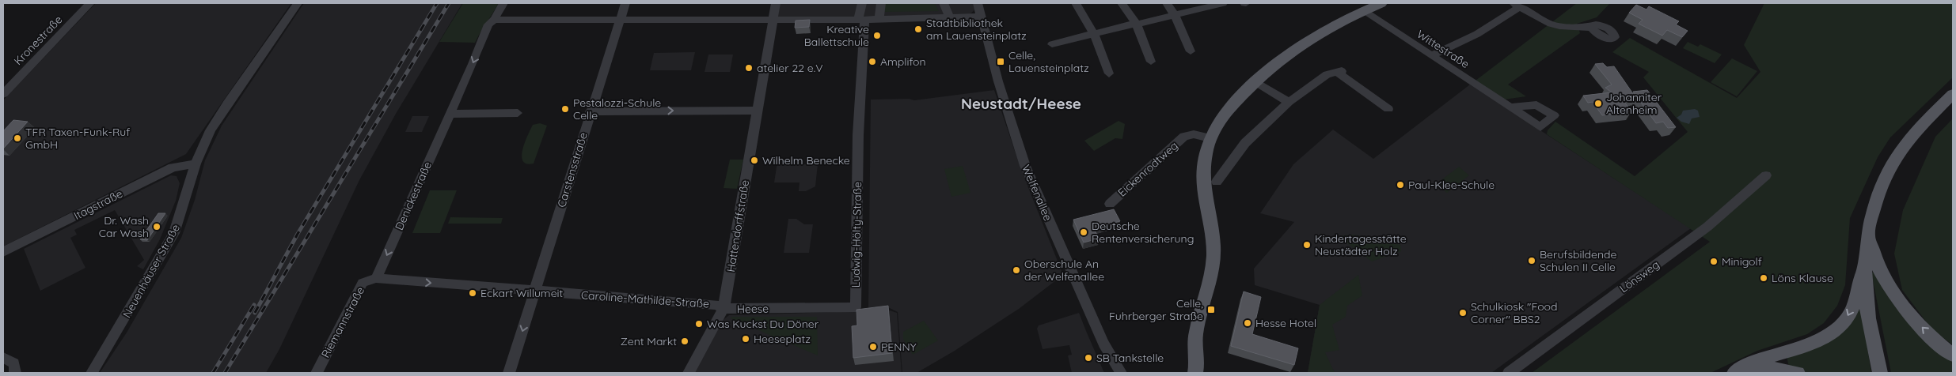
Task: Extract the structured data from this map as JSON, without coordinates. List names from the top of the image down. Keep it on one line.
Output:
{"streets":{"street":["Kronestraße","Wittestraße","Eickenrodtweg","Carstensstraße","Welfenallee","Denickestraße","Itagstraße","Hattendorffstraße","Ludwig-Hölty-Straße","Neuenhäuser Straße","Lönsweg","Caroline-Mathilde-Straße","Heese","Riemannstraße"]},"crossings":[["Carstensstraße","Caroline-Mathilde-Straße"],["Denickestraße","Caroline-Mathilde-Straße"],["Denickestraße","Riemannstraße"],["Itagstraße","Neuenhäuser Straße"],["Hattendorffstraße","Caroline-Mathilde-Straße"],["Hattendorffstraße","Heese"],["Ludwig-Hölty-Straße","Heese"],["Caroline-Mathilde-Straße","Heese"],["Caroline-Mathilde-Straße","Riemannstraße"]],"one_way":["Denickestraße","Caroline-Mathilde-Straße"],"districts":["Neustadt/Heese"],"places":{"other":["Stadtbibliothek am Lauensteinplatz","Kreative Ballettschule","Amplifon","atelier 22 e.V","Johanniter Altenheim","Pestalozzi-Schule Celle","TFR Taxen-Funk-Ruf GmbH","Wilhelm Benecke","Paul-Klee-Schule","Dr. Wash Car Wash","Deutsche Rentenversicherung","Kindertagesstätte Neustädter Holz","Berufsbildende Schulen II Celle","Minigolf","Oberschule An der Welfenallee","Löns Klause","Eckart Willumeit","Schulkiosk \"Food Corner\" BBS2","Hesse Hotel","Was Kuckst Du Döner","Heeseplatz","Zent Markt","PENNY","SB Tankstelle"],"transit":["Celle, Lauensteinplatz","Celle, Fuhrberger Straße"]}}
